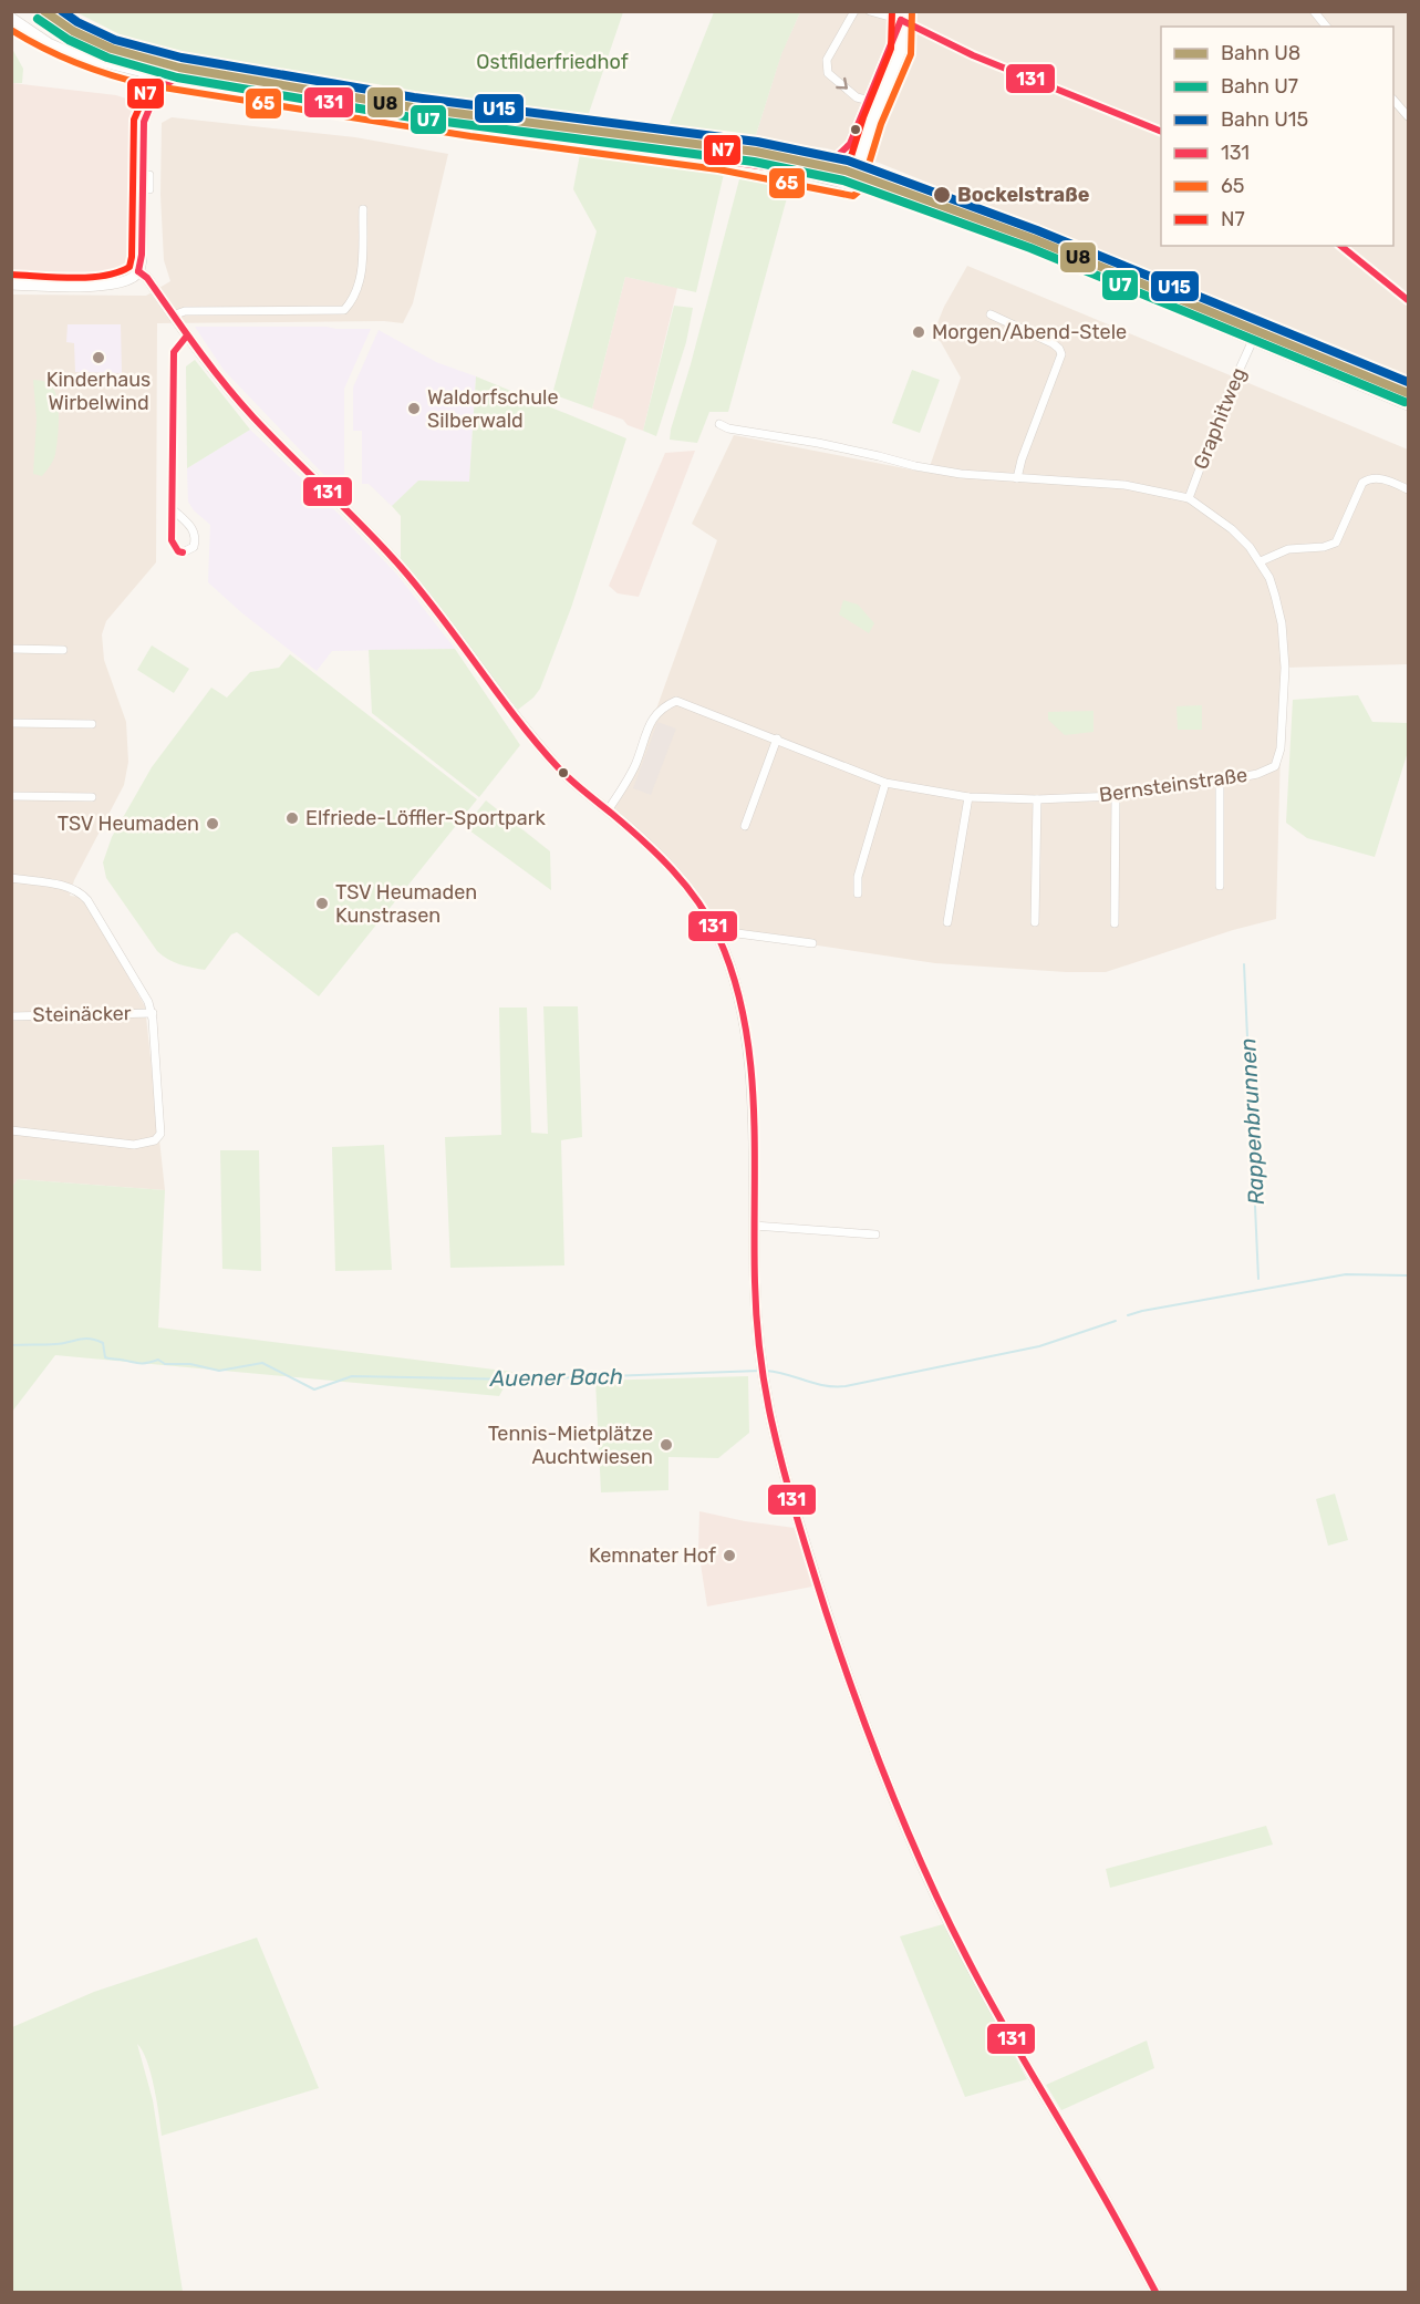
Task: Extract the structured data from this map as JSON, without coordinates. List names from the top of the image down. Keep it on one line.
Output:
{"streets":{"street":["Graphitweg","Bernsteinstraße","Steinäcker"]},"crossings":[["Graphitweg","Bernsteinstraße"]],"water":["Rappenbrunnen","Auener Bach"],"parks":["Ostfilderfriedhof"],"places":["Bockelstraße","Morgen/Abend-Stele","Kinderhaus Wirbelwind","Waldorfschule Silberwald","Elfriede-Löffler-Sportpark","TSV Heumaden","TSV Heumaden Kunstrasen","Tennis-Mietplätze Auchtwiesen","Kemnater Hof"],"lines":["rail line U8","rail line U15","transit line 65","transit line N7","rail line U7","transit line 131"],"legend":["Bahn U8","Bahn U7","Bahn U15","131","65","N7"]}
